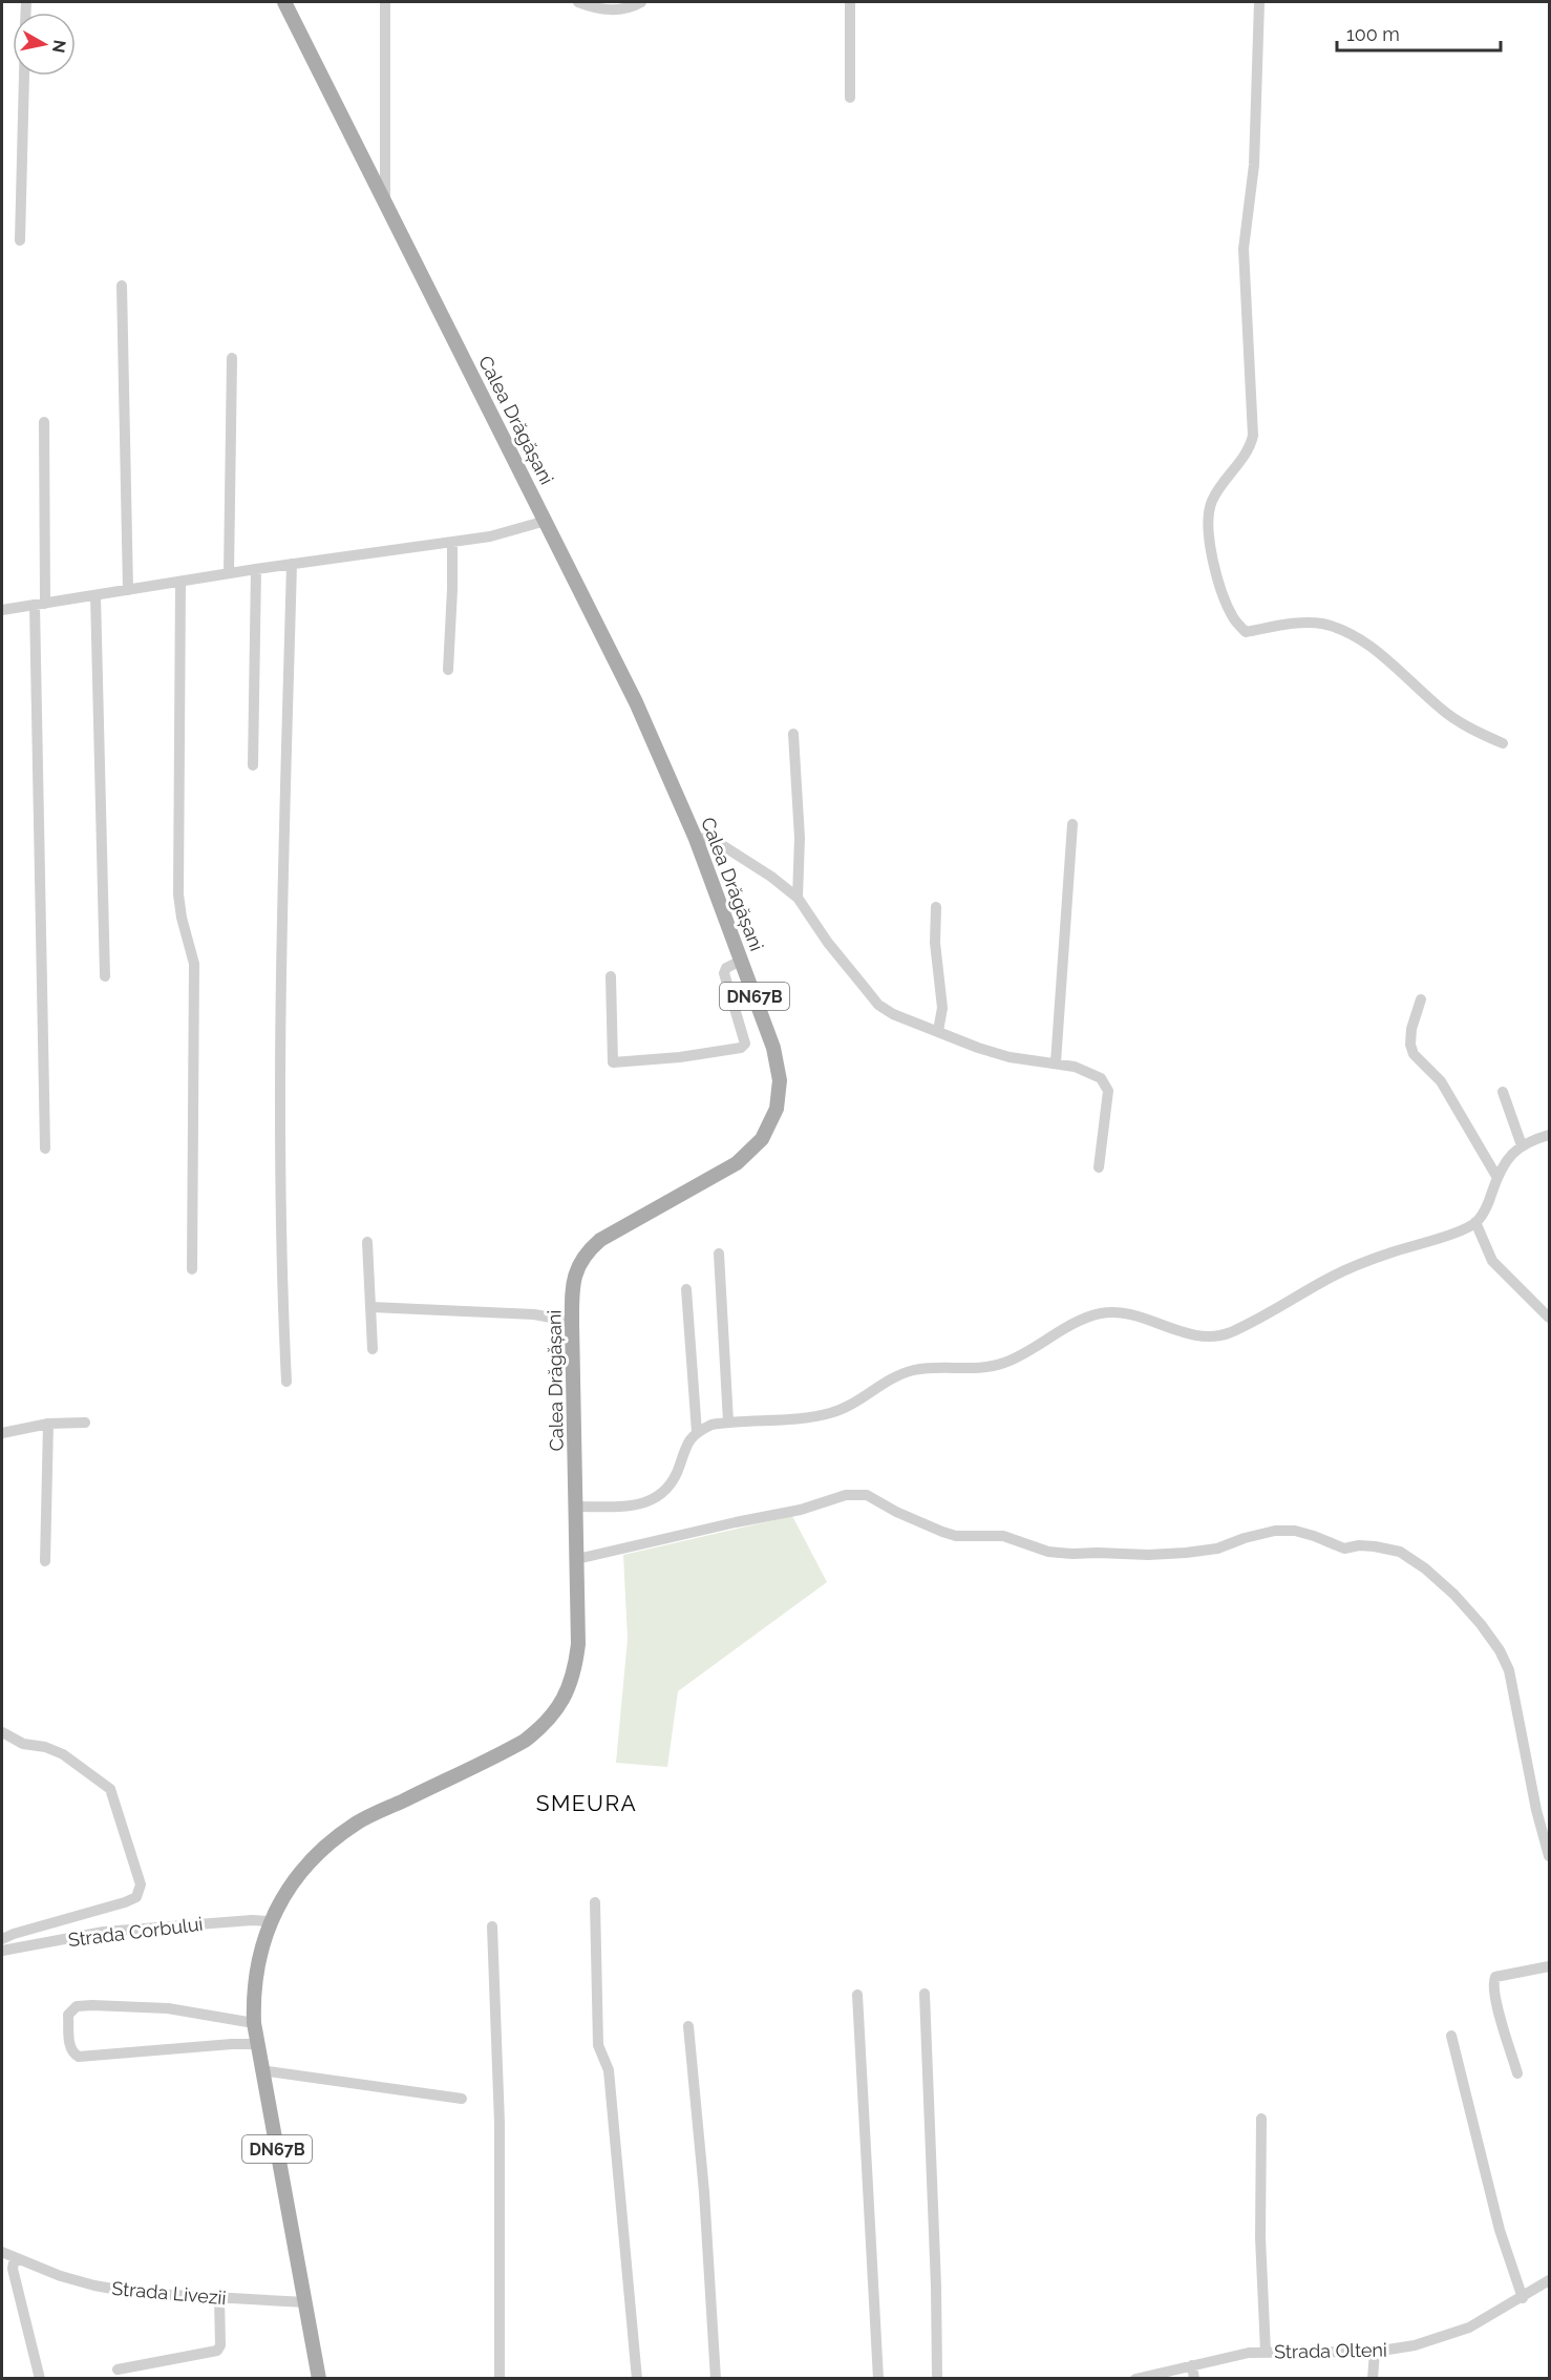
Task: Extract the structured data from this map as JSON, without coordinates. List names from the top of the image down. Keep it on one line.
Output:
{"streets":{"main road":["Calea Drăgășani","DN67B"],"street":["Strada Corbului","Strada Livezii","Strada Olteni"]},"crossings":[["Calea Drăgășani","DN67B"],["Calea Drăgășani","Strada Corbului"],["DN67B","Strada Corbului"],["DN67B","Strada Livezii"]],"districts":["SMEURA"],"scale_bar":"100 m","north":"right"}
